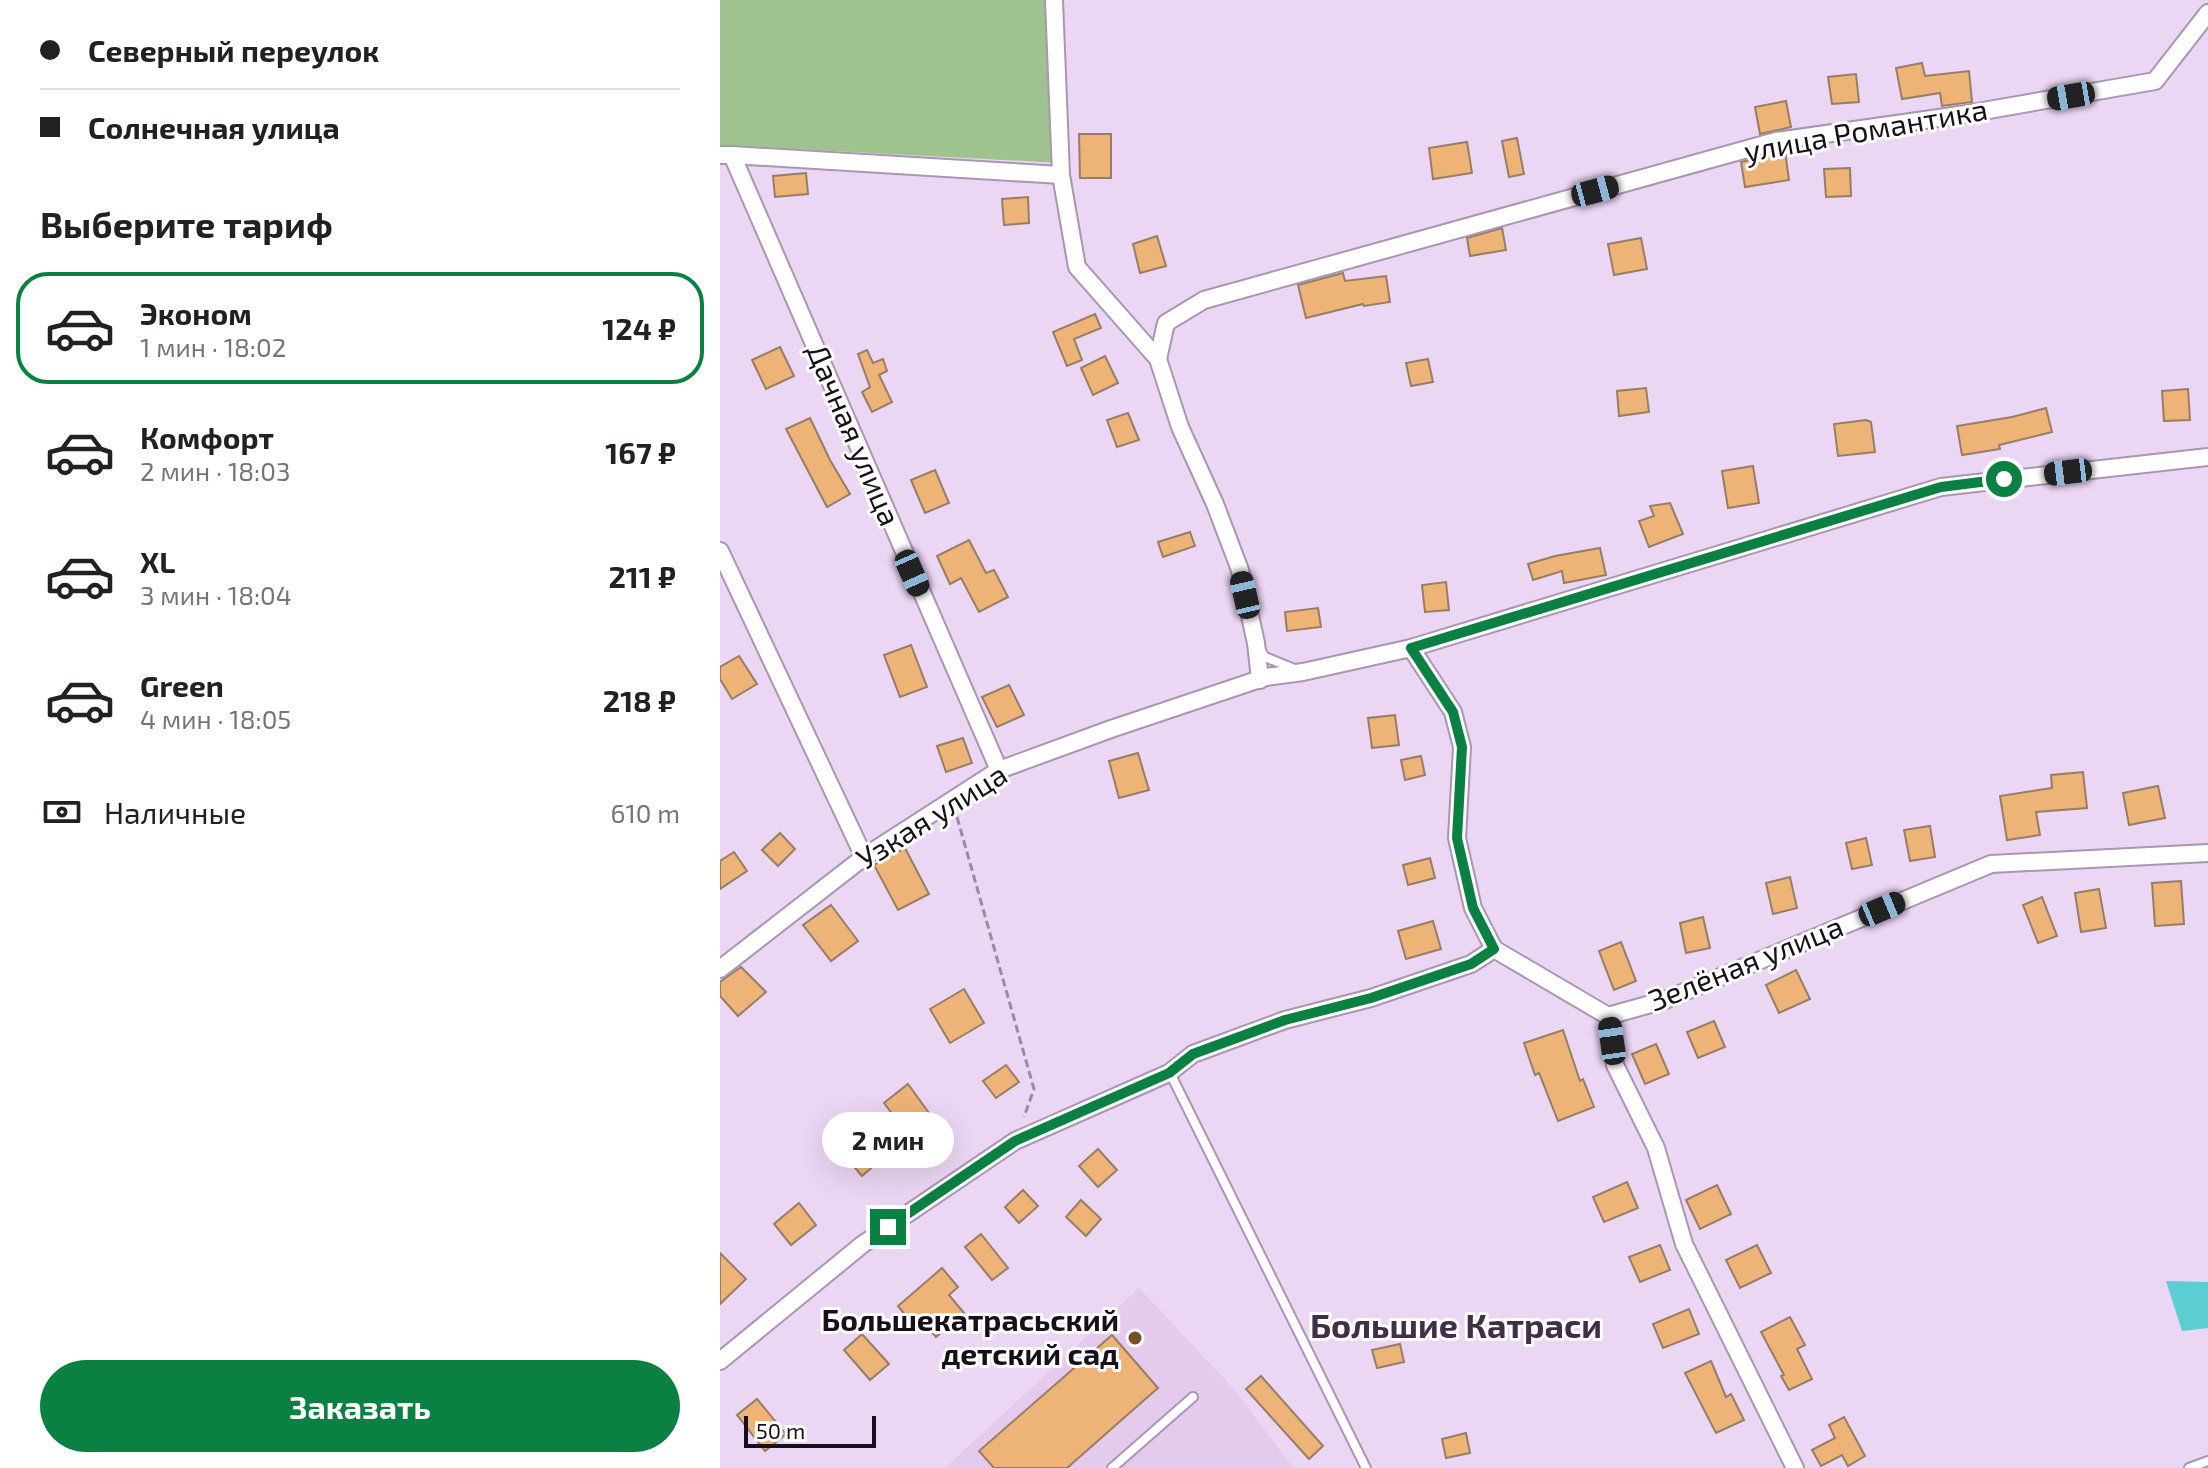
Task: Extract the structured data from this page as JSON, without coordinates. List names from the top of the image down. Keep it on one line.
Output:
{"streets":{"street":["улица Романтика","Дачная улица","Узкая улица","Зелёная улица"]},"crossings":[["Дачная улица","Узкая улица"]],"districts":["Большие Катраси"],"places":["Большекатрасьский детский сад"],"scale_bar":"50 m","page":{"banner":["Северный переулок","Солнечная улица"],"heading":"Выберите тариф","list":[{"name":"Эконом","note":"1 мин · 18:02","value":"124 ₽"},{"name":"Комфорт","note":"2 мин · 18:03","value":"167 ₽"},{"name":"XL","note":"3 мин · 18:04","value":"211 ₽"},{"name":"Green","note":"4 мин · 18:05","value":"218 ₽"}],"pay":["Наличные","610 m"],"bubble":"2 мин","buttons":"Заказать","scale":"50 m"}}
